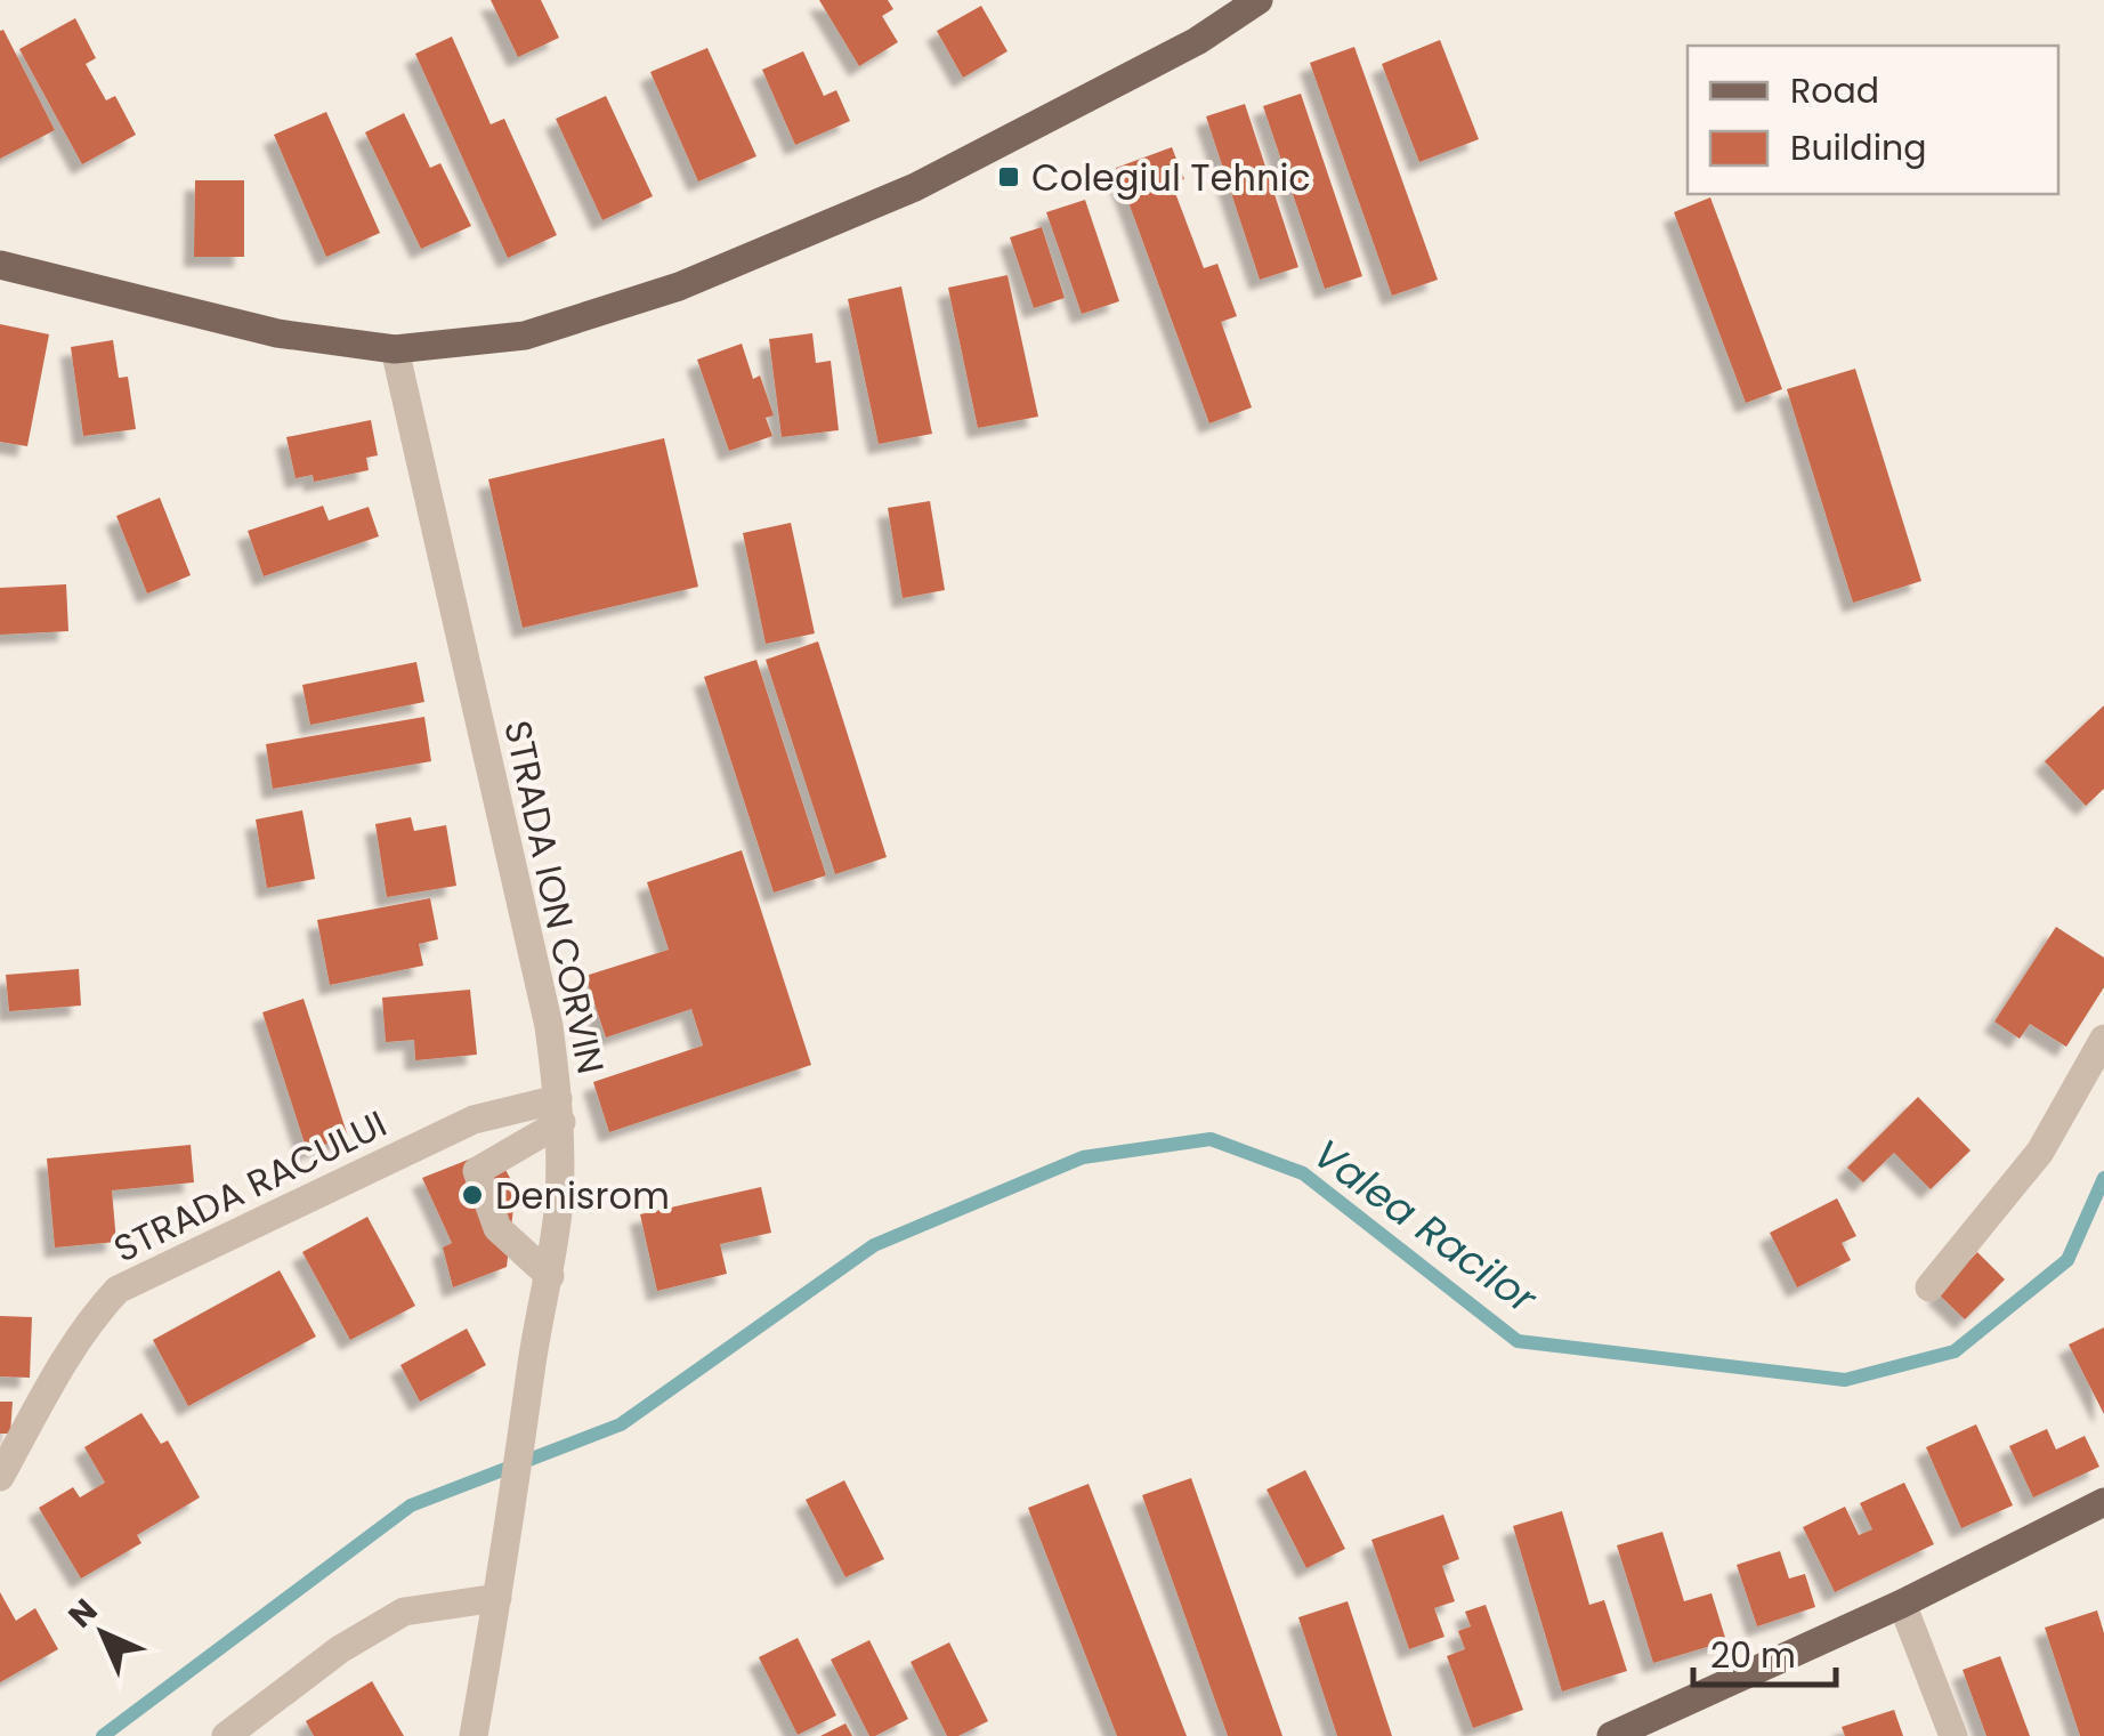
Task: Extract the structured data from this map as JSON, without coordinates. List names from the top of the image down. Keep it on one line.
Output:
{"streets":{"street":["STRADA ION CORVIN","STRADA RACULUI"]},"crossings":[["STRADA ION CORVIN","STRADA RACULUI"]],"water":["Valea Racilor"],"places":{"transit":["Colegiul Tehnic"],"other":["Denisrom"]},"legend":["Road","Building"],"scale_bar":"20 m","north":"top left"}
